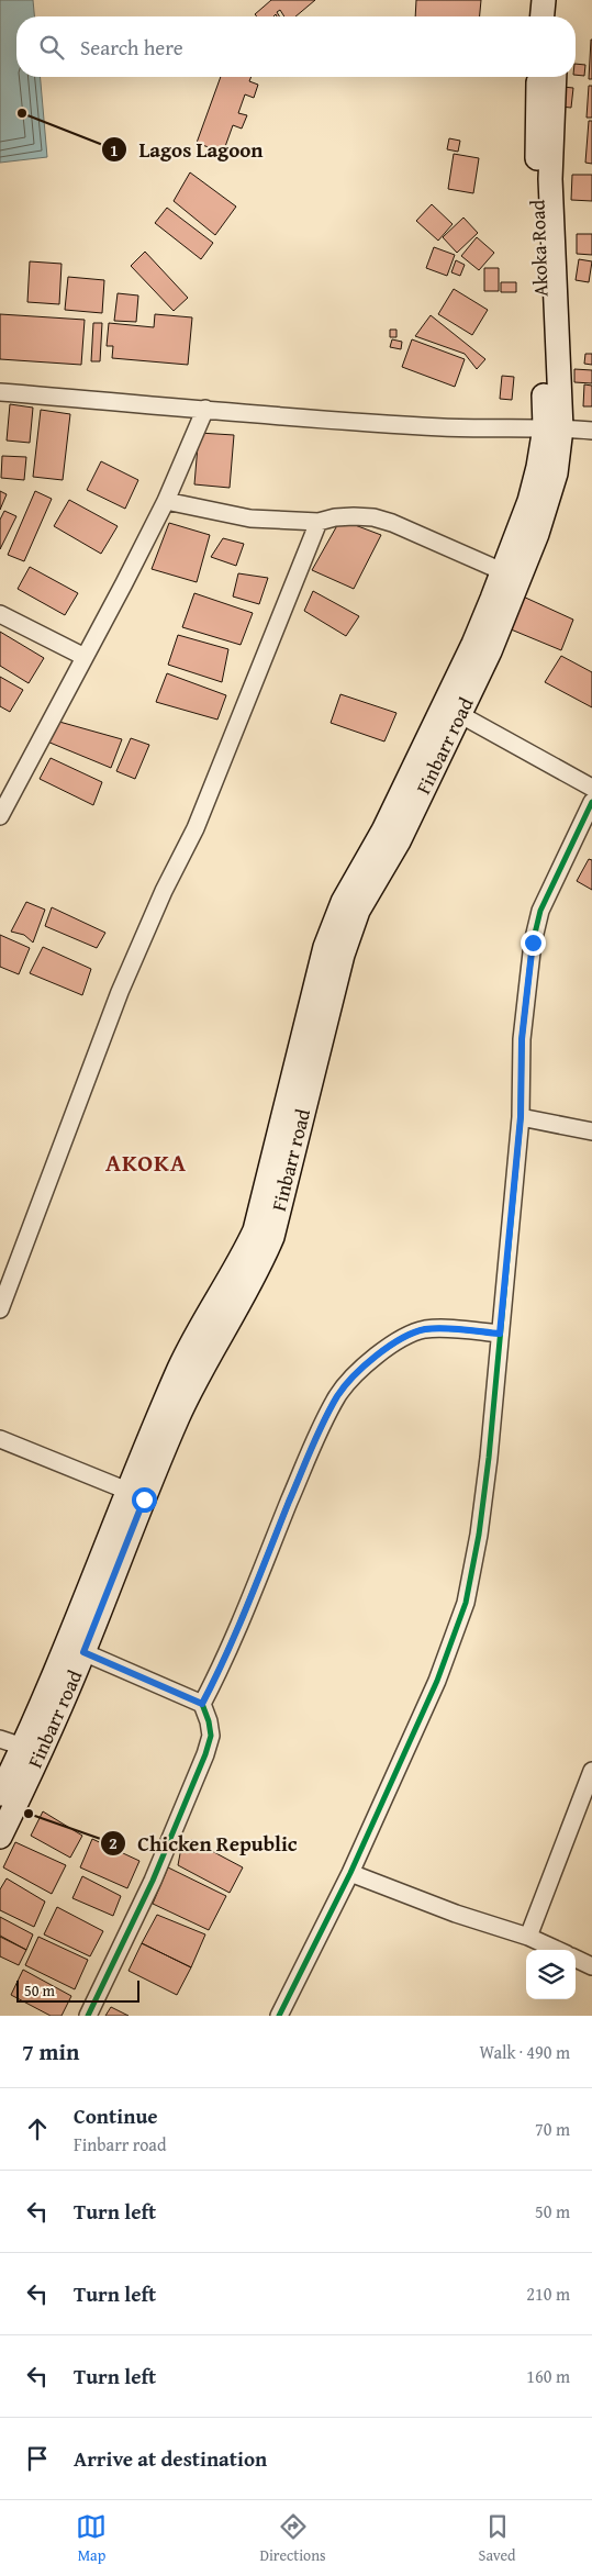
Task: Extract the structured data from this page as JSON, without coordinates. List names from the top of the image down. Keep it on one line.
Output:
{"streets":{"main road":["Akoka Road","Finbarr road"]},"districts":["AKOKA"],"places":["Lagos Lagoon","Chicken Republic"],"scale_bar":"50 m","page":{"search":"Search here","scale":"50 m","heading":["7 min","Walk · 490 m"],"list":[["Continue","Finbarr road","70 m"],["Turn left","50 m"],["Turn left","210 m"],["Turn left","160 m"],"Arrive at destination"],"nav":["Map","Directions","Saved"]}}
